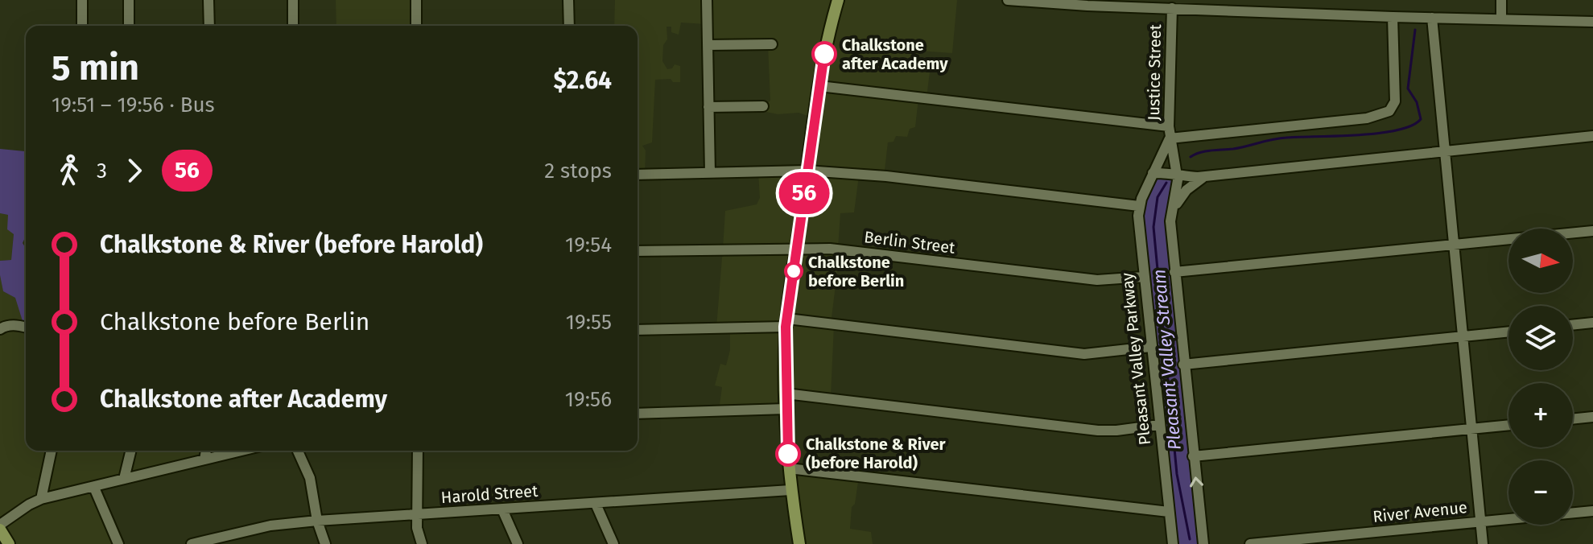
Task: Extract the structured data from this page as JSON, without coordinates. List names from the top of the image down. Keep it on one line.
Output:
{"streets":{"street":["Justice Street","Berlin Street","Pleasant Valley Parkway","Harold Street","River Avenue"]},"crossings":[["Justice Street","Pleasant Valley Parkway"],["Berlin Street","Pleasant Valley Parkway"]],"water":["Pleasant Valley Stream"],"places":["Chalkstone after Academy","Chalkstone before Berlin","Chalkstone & River (before Harold)"],"lines":["bus line 56"],"north":"right","page":{"on_map":"56","heading":["5 min","19:51 – 19:56 · Bus","$2.64"],"legs":["3","56","2 stops"],"list":[{"name":"Chalkstone & River (before Harold)","value":"19:54"},{"name":"Chalkstone before Berlin","value":"19:55"},{"name":"Chalkstone after Academy","value":"19:56"}],"map_buttons":["+","−"]}}
